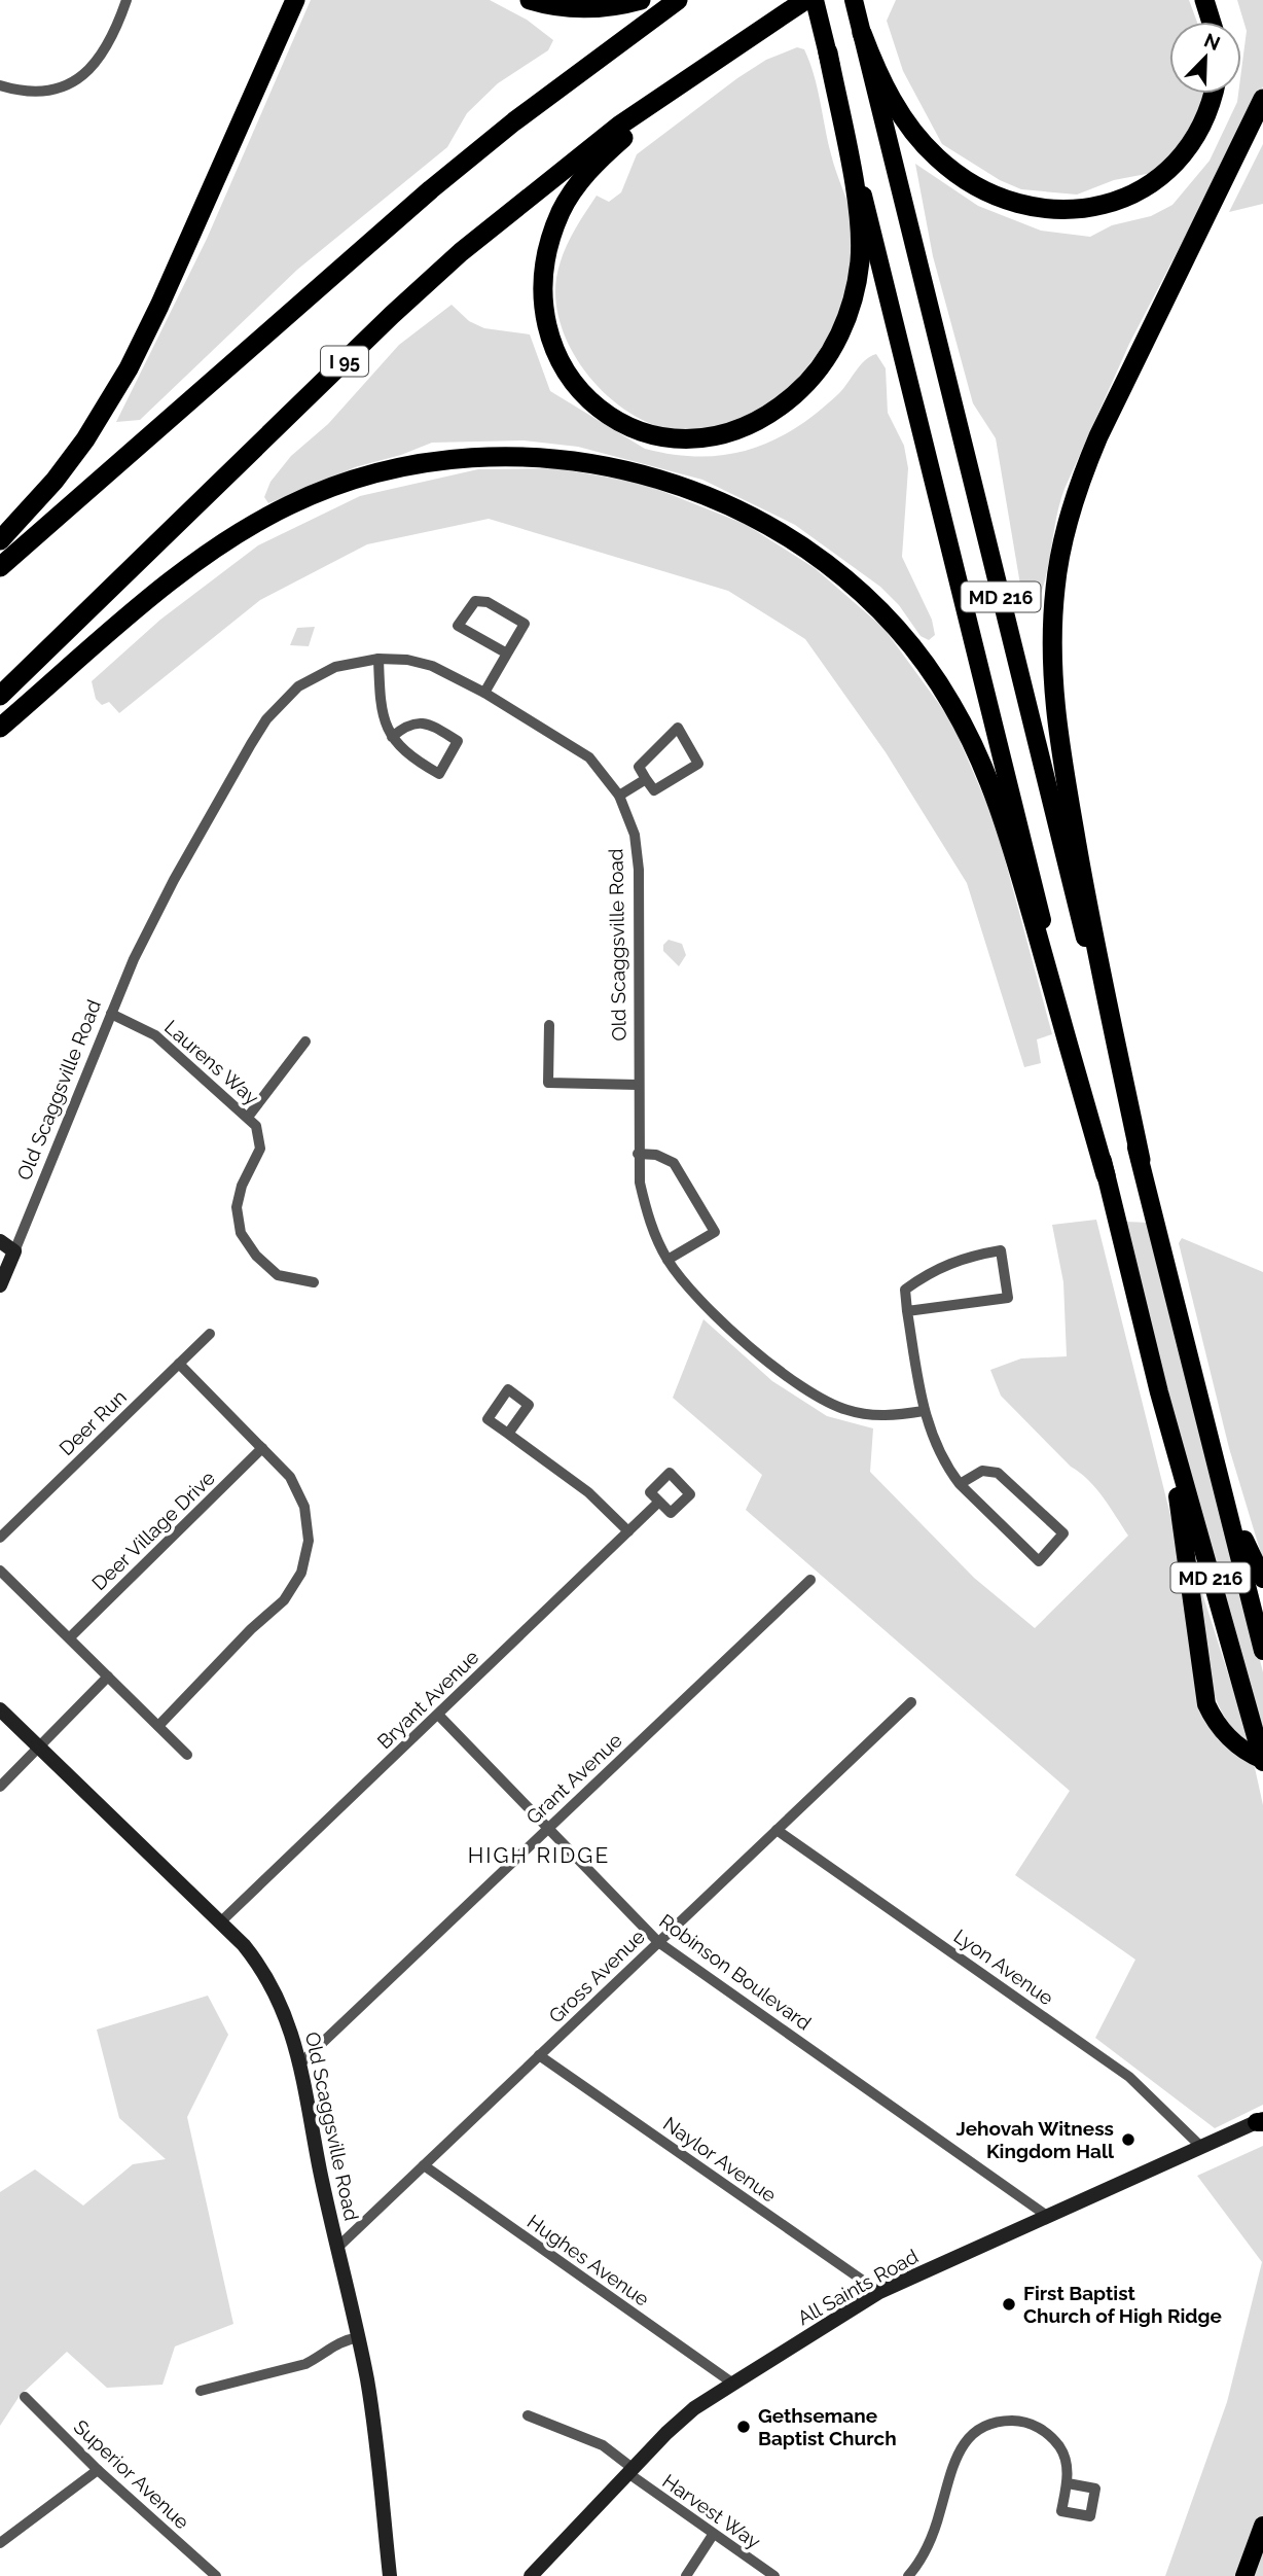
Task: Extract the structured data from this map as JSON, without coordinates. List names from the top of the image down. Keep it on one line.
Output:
{"streets":{"highway":["I 95"],"main road":["MD 216"],"street":["Old Scaggsville Road","Laurens Way","Deer Run","Deer Village Drive","Bryant Avenue","Grant Avenue","Lyon Avenue","Robinson Boulevard","Gross Avenue","Naylor Avenue","Hughes Avenue","All Saints Road","Superior Avenue","Harvest Way"]},"crossings":[["Old Scaggsville Road","Laurens Way"],["Old Scaggsville Road","Bryant Avenue"],["Old Scaggsville Road","Grant Avenue"],["Old Scaggsville Road","Gross Avenue"],["Bryant Avenue","Robinson Boulevard"],["Grant Avenue","Robinson Boulevard"],["Lyon Avenue","Gross Avenue"],["Lyon Avenue","All Saints Road"],["Robinson Boulevard","Gross Avenue"],["Robinson Boulevard","All Saints Road"],["Gross Avenue","Naylor Avenue"],["Gross Avenue","Hughes Avenue"],["Naylor Avenue","All Saints Road"],["Hughes Avenue","All Saints Road"],["All Saints Road","Harvest Way"]],"districts":["HIGH RIDGE"],"places":["Jehovah Witness Kingdom Hall","First Baptist Church of High Ridge","Gethsemane Baptist Church"],"north":"top right"}
